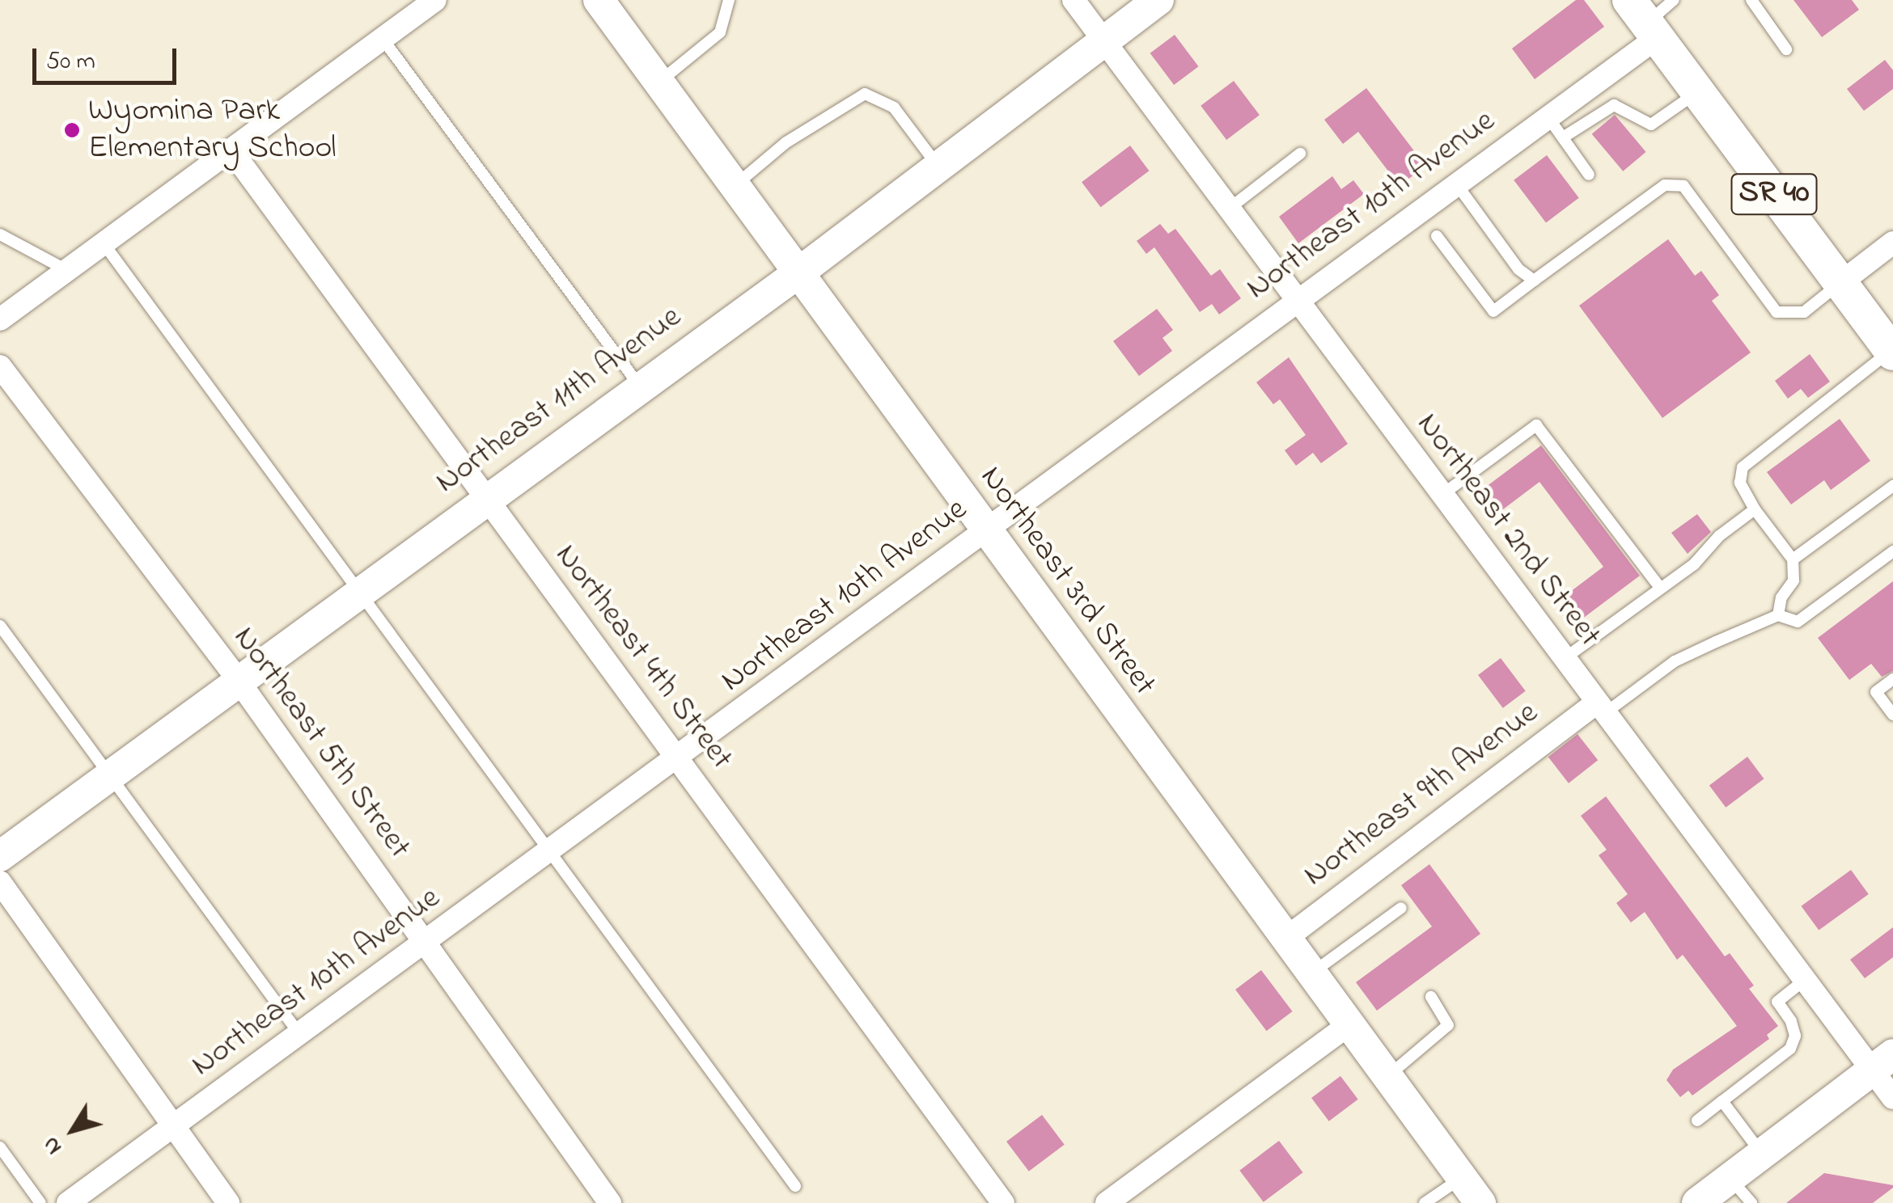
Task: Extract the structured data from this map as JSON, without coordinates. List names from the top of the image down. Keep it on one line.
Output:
{"streets":{"main road":["SR 40"],"street":["Northeast 10th Avenue","Northeast 11th Avenue","Northeast 2nd Street","Northeast 3rd Street","Northeast 4th Street","Northeast 5th Street","Northeast 9th Avenue"]},"crossings":[["SR 40","Northeast 10th Avenue"],["Northeast 10th Avenue","Northeast 2nd Street"],["Northeast 10th Avenue","Northeast 3rd Street"],["Northeast 10th Avenue","Northeast 4th Street"],["Northeast 10th Avenue","Northeast 5th Street"],["Northeast 11th Avenue","Northeast 2nd Street"],["Northeast 11th Avenue","Northeast 3rd Street"],["Northeast 11th Avenue","Northeast 4th Street"],["Northeast 11th Avenue","Northeast 5th Street"],["Northeast 2nd Street","Northeast 9th Avenue"],["Northeast 3rd Street","Northeast 9th Avenue"]],"places":["Wyomina Park Elementary School"],"scale_bar":"50 m","north":"bottom left"}
